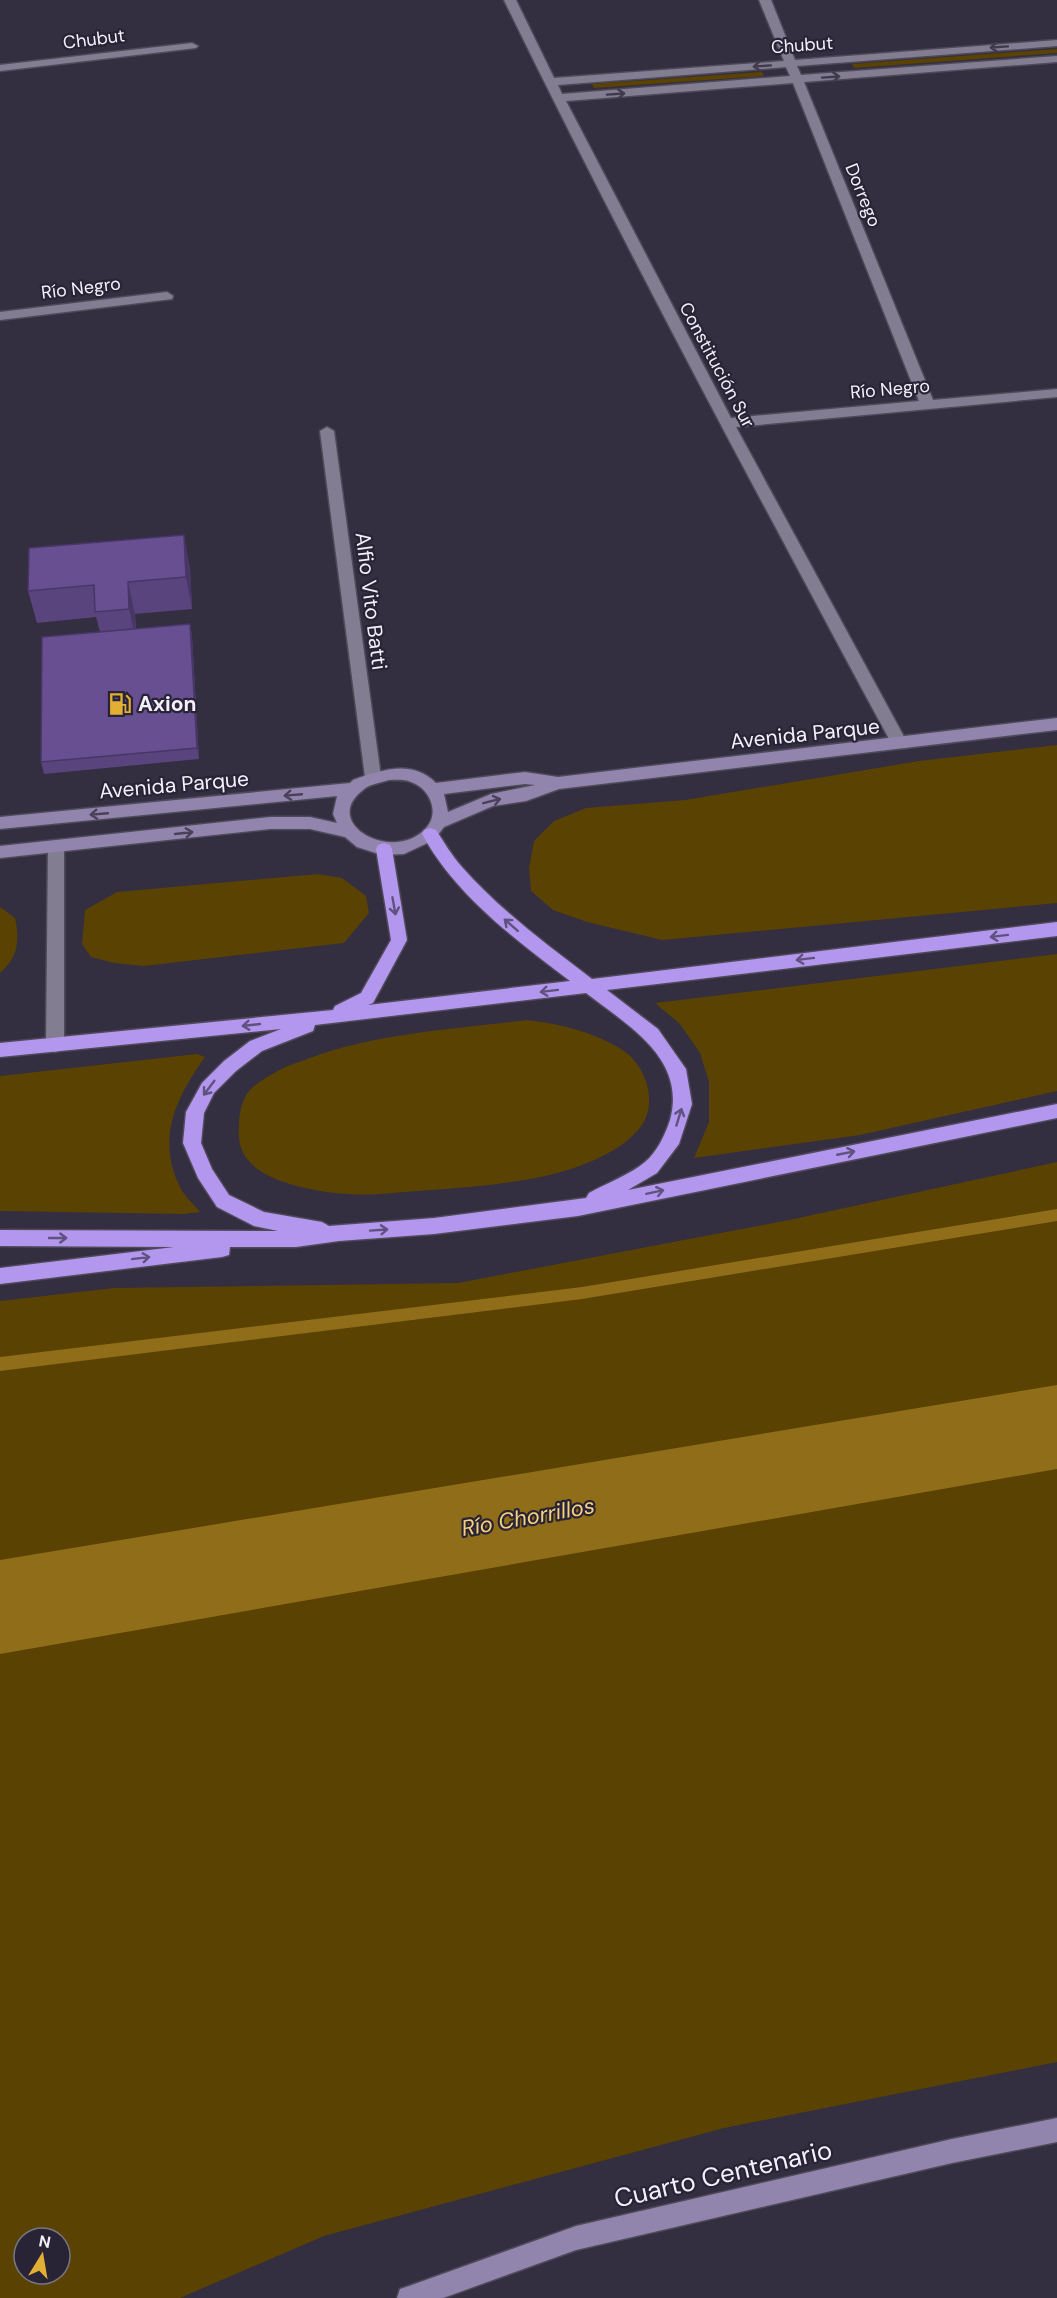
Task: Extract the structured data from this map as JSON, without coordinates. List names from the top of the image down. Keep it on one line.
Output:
{"streets":{"street":["Chubut","Dorrego","Río Negro","Constitución Sur","Alfio Vito Batti","Avenida Parque","Cuarto Centenario"]},"crossings":[["Chubut","Dorrego"],["Chubut","Constitución Sur"],["Dorrego","Río Negro"],["Río Negro","Constitución Sur"],["Constitución Sur","Avenida Parque"],["Alfio Vito Batti","Avenida Parque"]],"water":["Río Chorrillos"],"places":{"fuel station":["Axion"]},"north":"top"}
